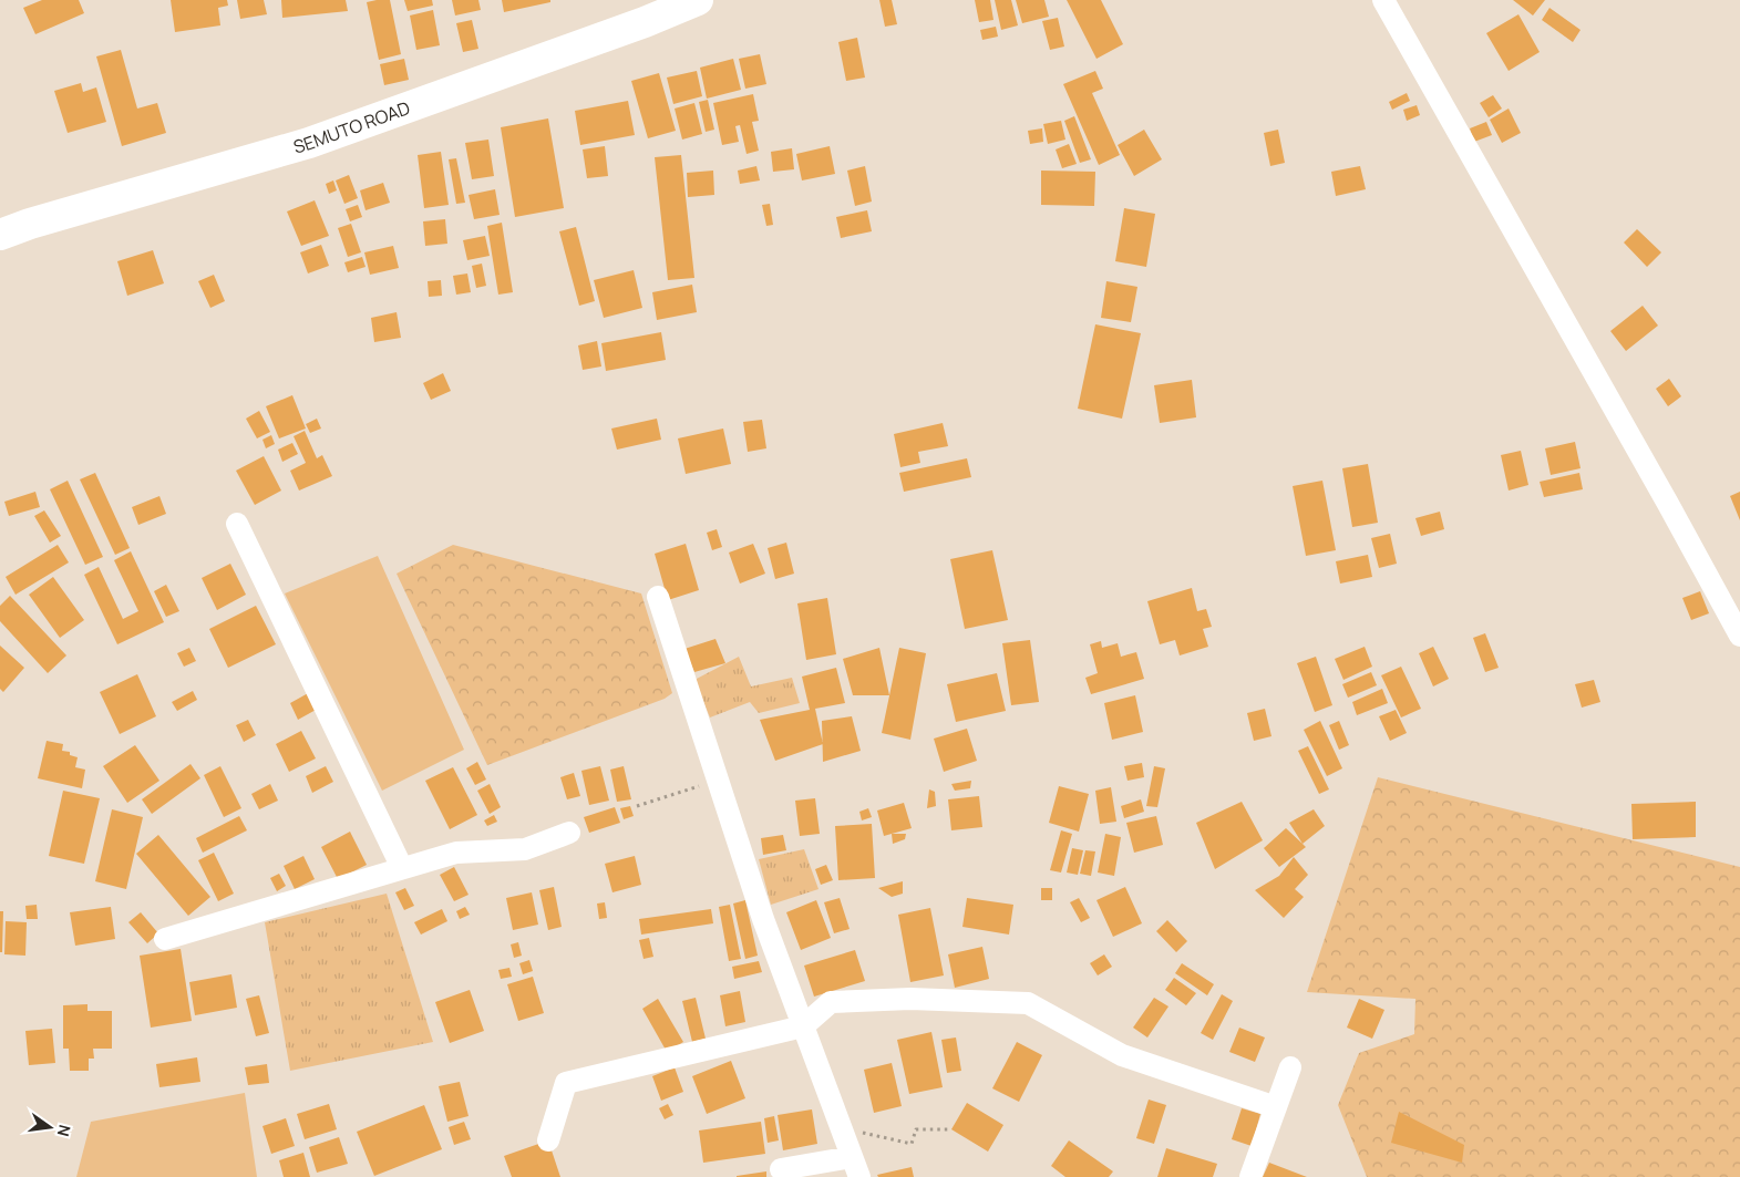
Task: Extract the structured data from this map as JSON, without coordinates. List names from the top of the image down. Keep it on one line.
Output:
{"streets":{"main road":["SEMUTO ROAD"]},"north":"right"}
